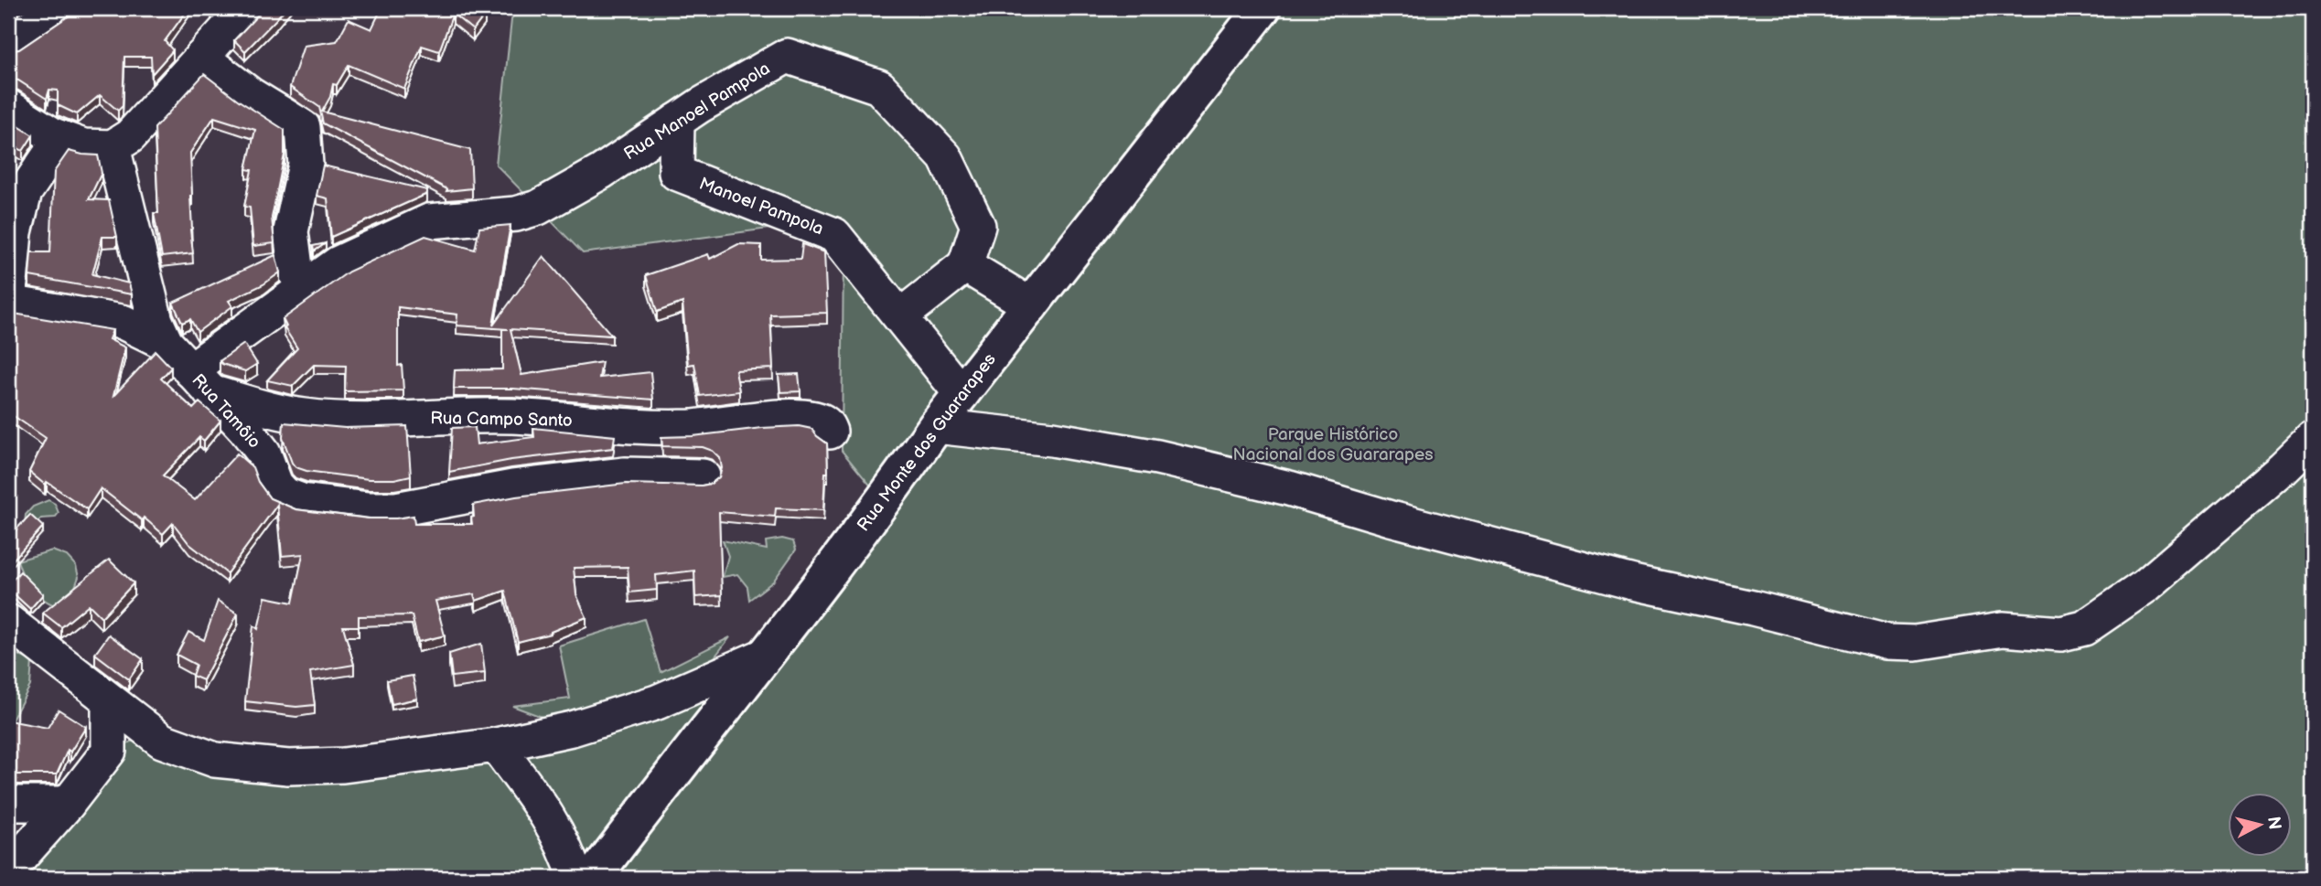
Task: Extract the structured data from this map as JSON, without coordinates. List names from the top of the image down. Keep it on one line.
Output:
{"streets":{"main road":["Rua Monte dos Guararapes"],"street":["Rua Manoel Pampola","Manoel Pampola","Rua Tamôio","Rua Campo Santo"]},"crossings":[["Rua Manoel Pampola","Manoel Pampola"],["Rua Manoel Pampola","Rua Tamôio"],["Rua Manoel Pampola","Rua Campo Santo"],["Manoel Pampola","Rua Monte dos Guararapes"],["Rua Tamôio","Rua Campo Santo"]],"parks":["Parque Histórico Nacional dos Guararapes"],"north":"right"}
